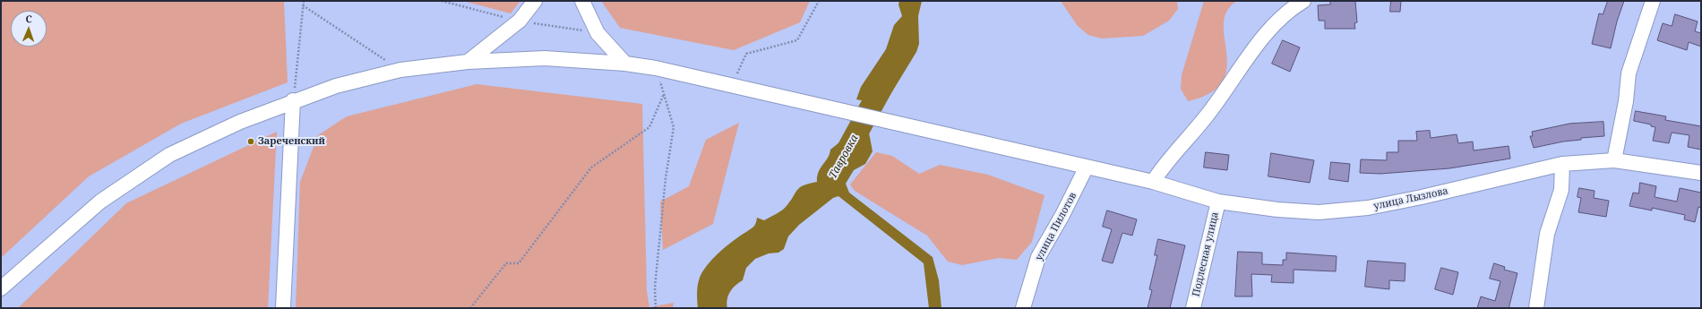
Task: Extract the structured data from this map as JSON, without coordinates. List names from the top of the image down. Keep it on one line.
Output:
{"streets":{"street":["улица Лызлова","улица Пилотов","Подлесная улица"]},"crossings":[["улица Лызлова","улица Пилотов"],["улица Лызлова","Подлесная улица"]],"water":["Тавровка"],"places":["Зареченский"],"north":"top"}
